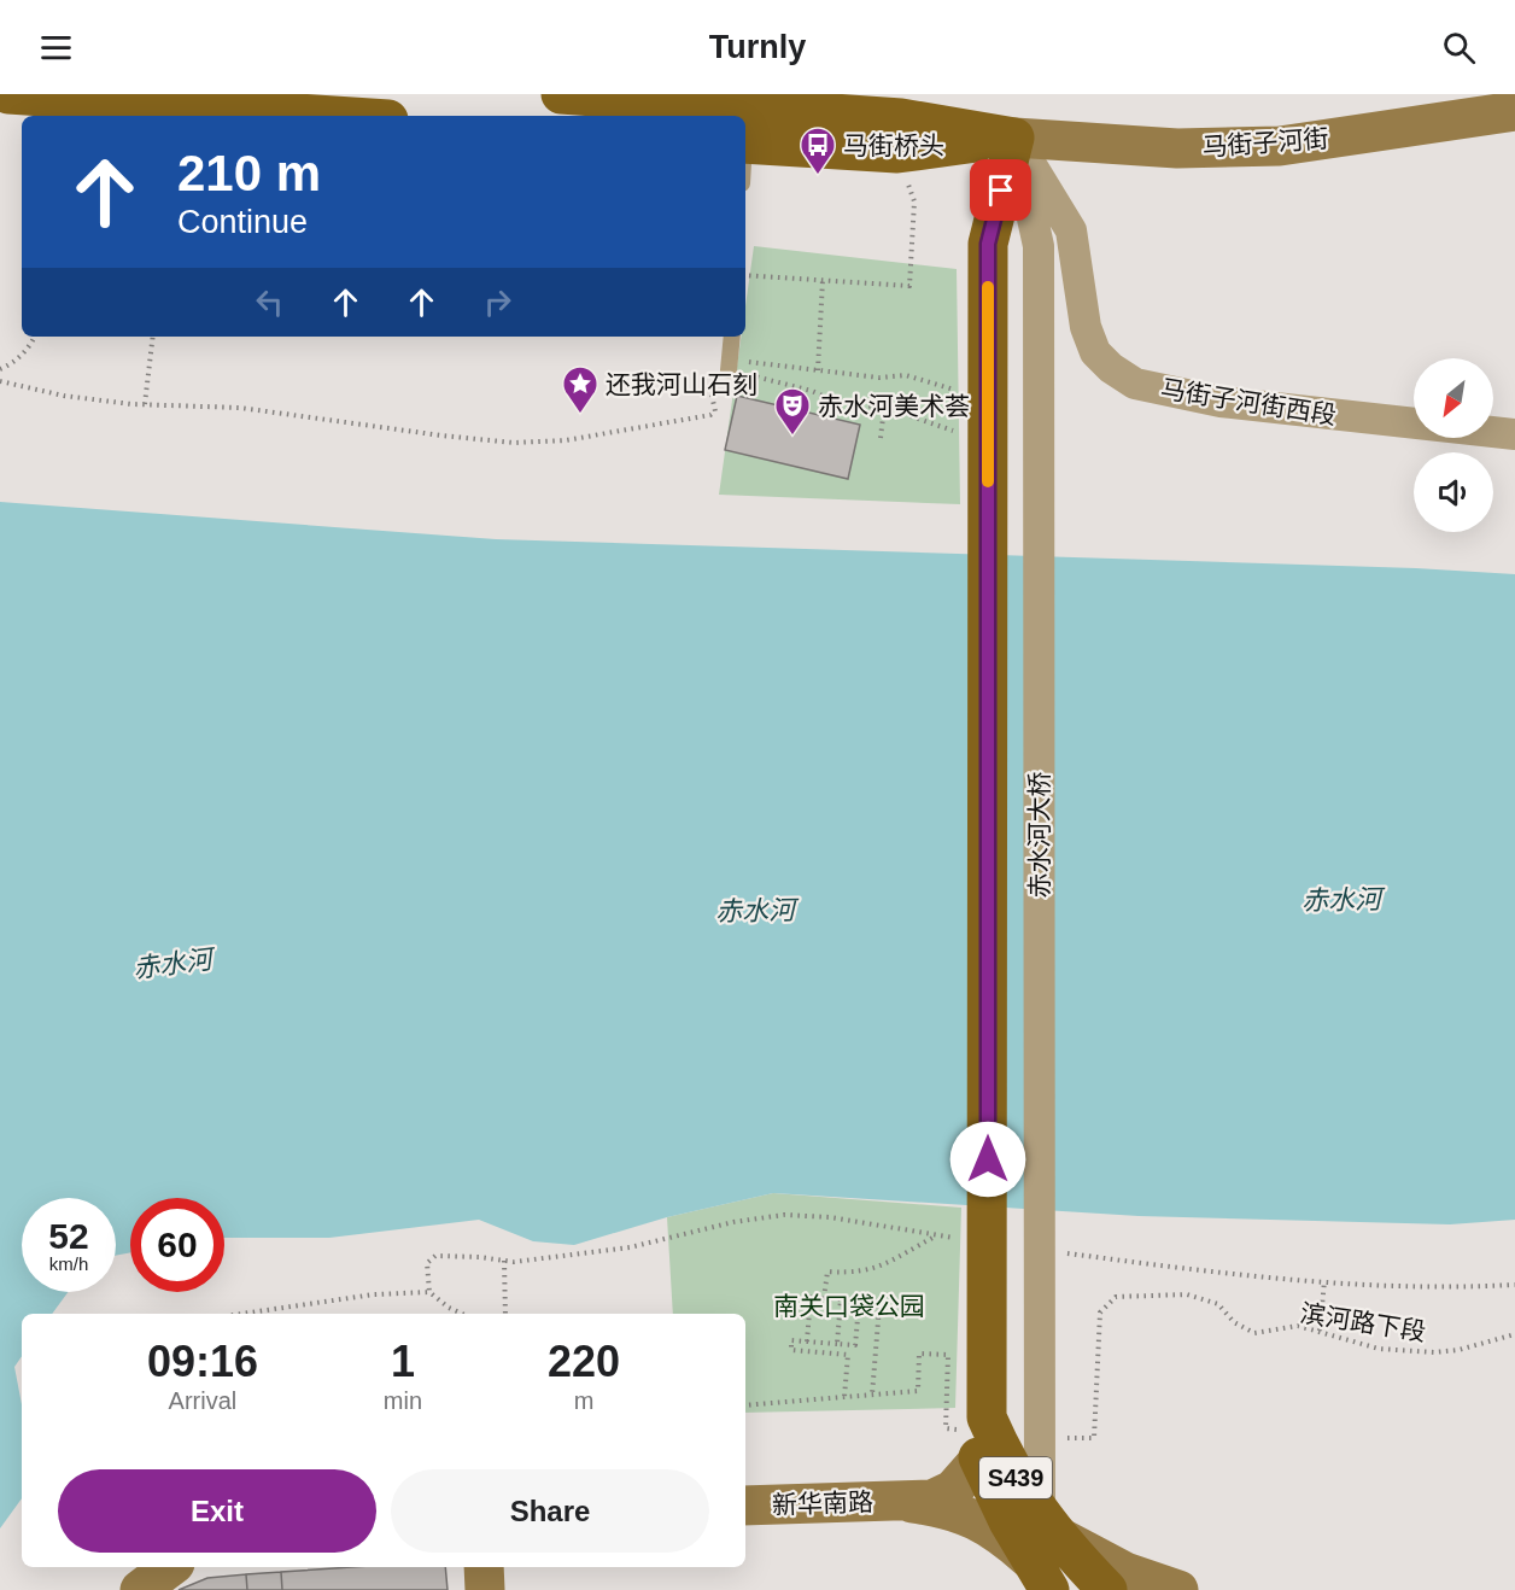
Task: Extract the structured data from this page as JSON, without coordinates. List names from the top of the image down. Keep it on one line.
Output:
{"streets":{"main road":["马街子河街","赤水河大桥","S439","新华南路"],"street":["马街子河街西段"],"path":["滨河路下段"]},"crossings":[["马街子河街","马街子河街西段"],["马街子河街","赤水河大桥"],["马街子河街西段","赤水河大桥"],["赤水河大桥","滨河路下段"],["赤水河大桥","S439"]],"water":["赤水河"],"parks":["南关口袋公园"],"places":{"bus stop":["马街桥头"],"place":["还我河山石刻"],"theatre":["赤水河美术荟"]},"north":"bottom left","page":{"header":"Turnly","turn":["210 m","Continue"],"speed":"52 km/h","limit":"60","eta":["09:16","Arrival","1","min","220","m"],"buttons":["Exit","Share"]}}
